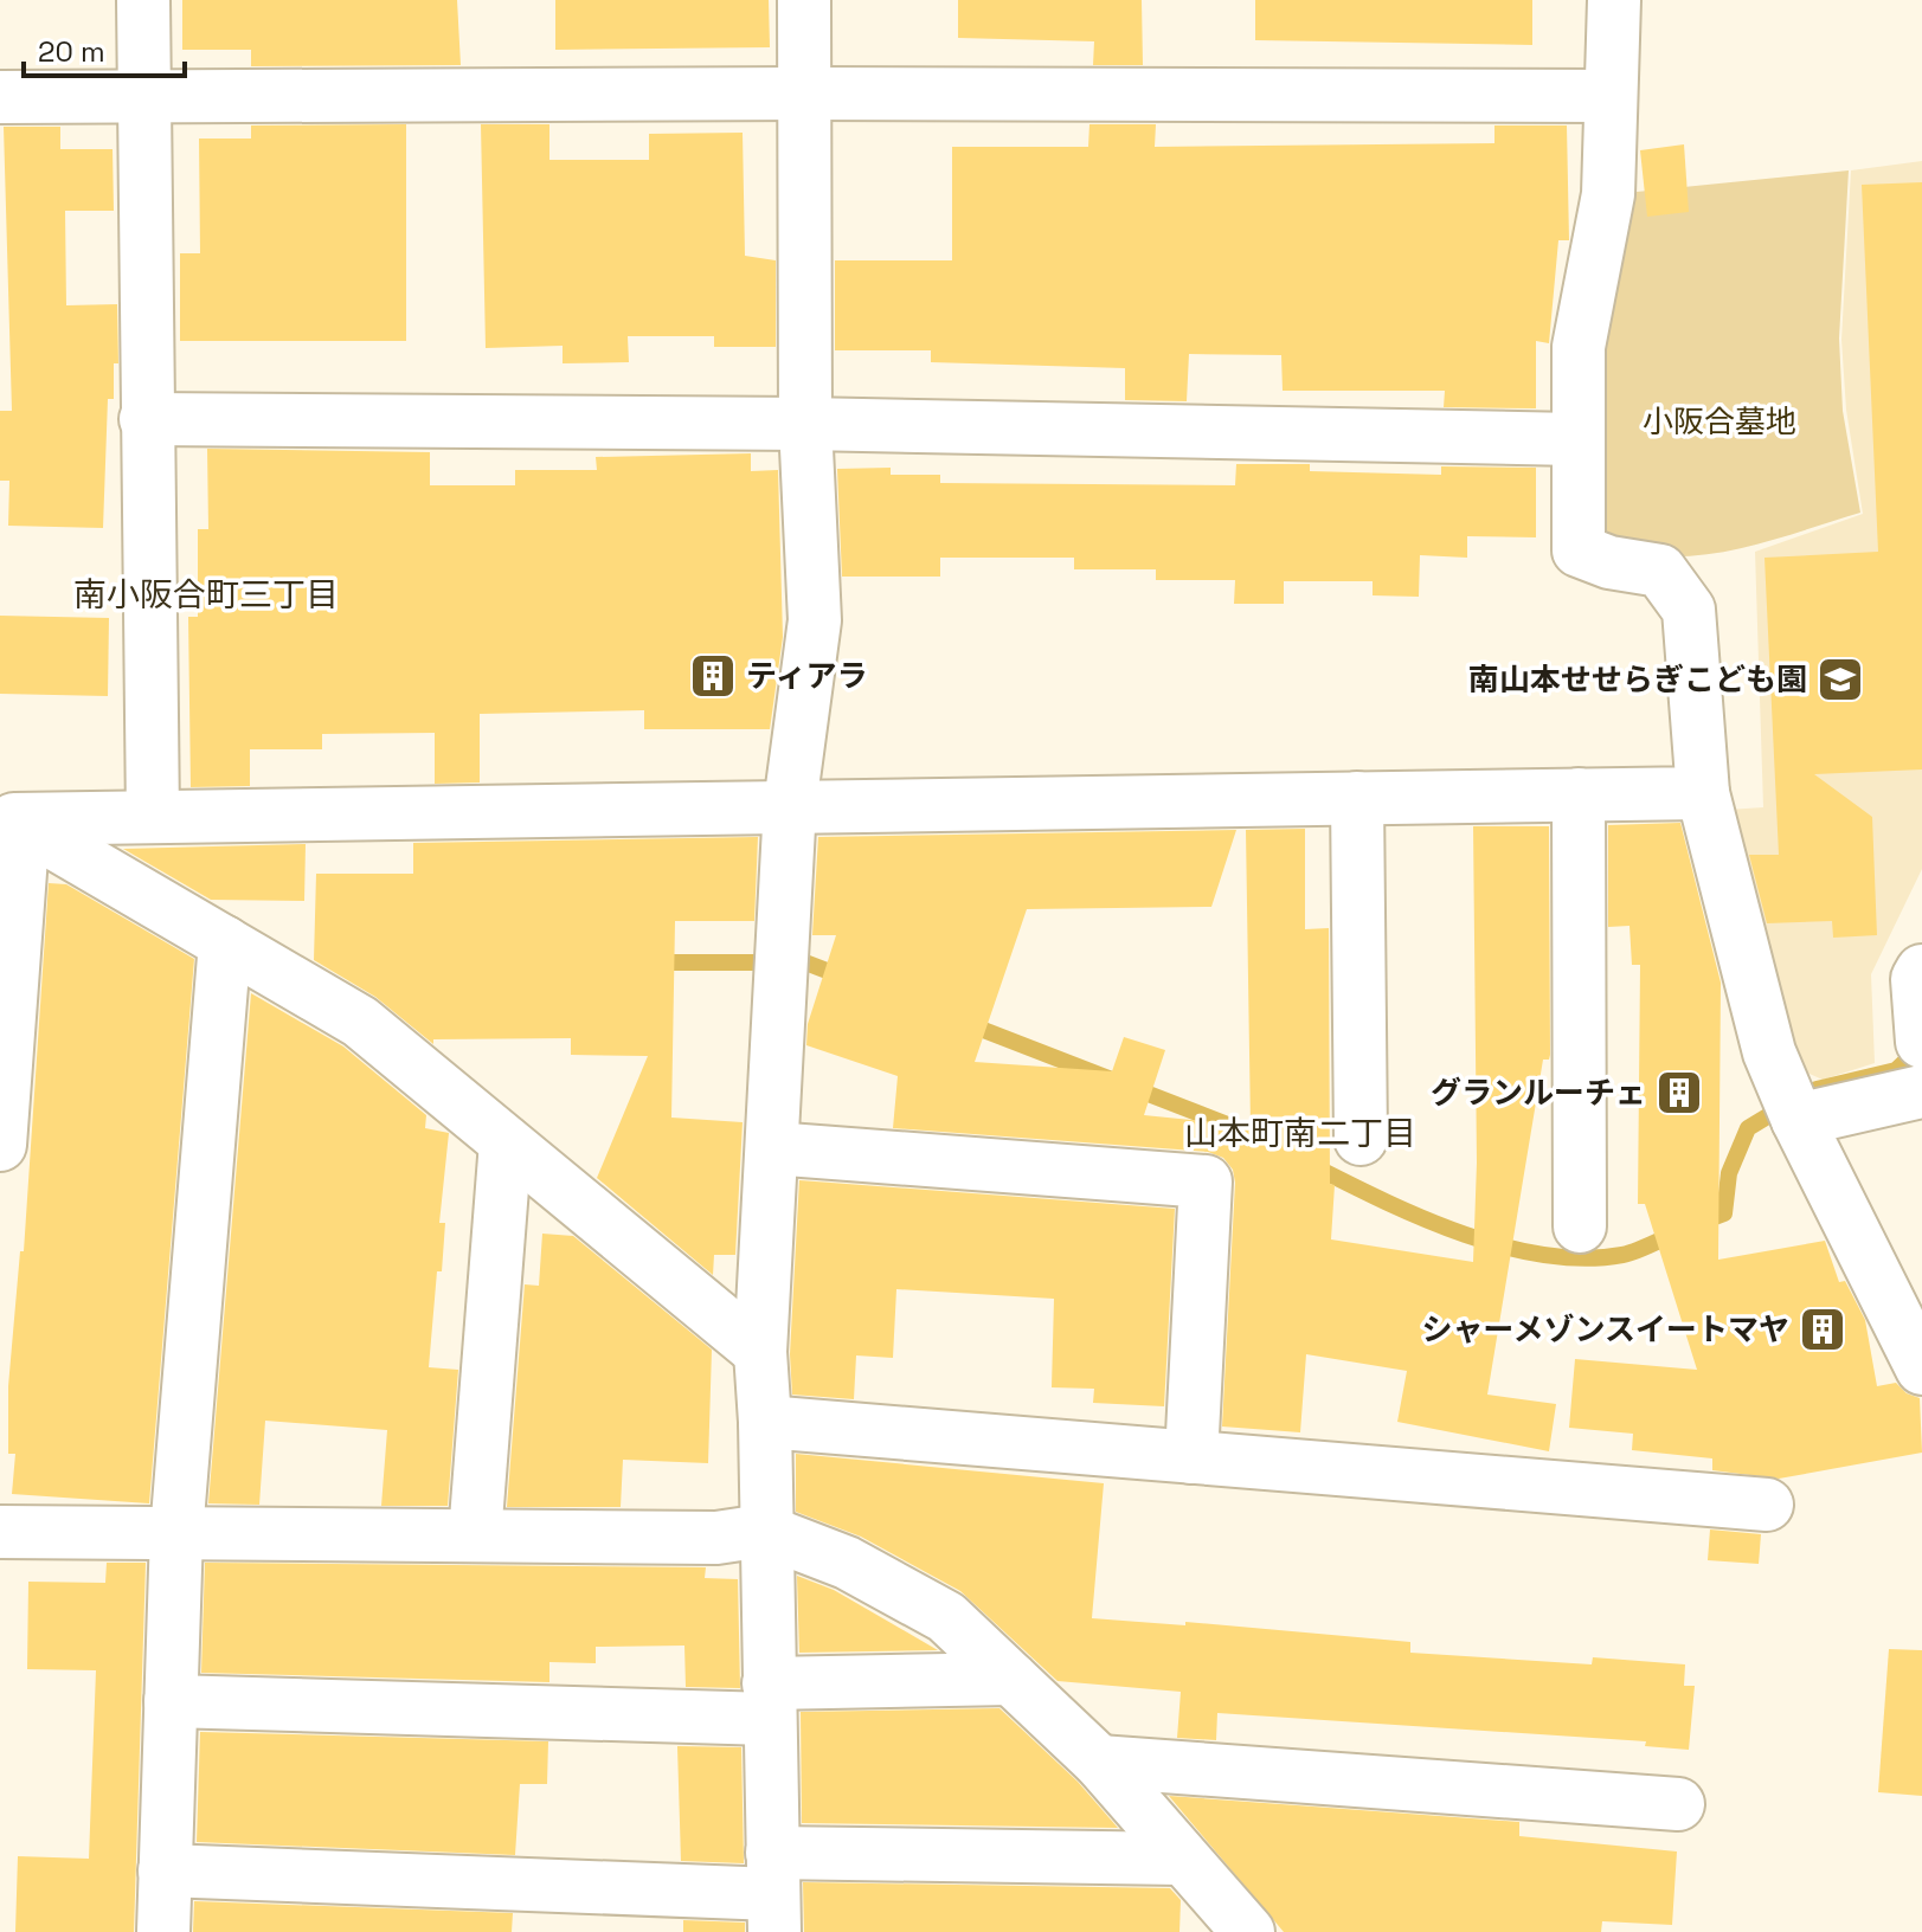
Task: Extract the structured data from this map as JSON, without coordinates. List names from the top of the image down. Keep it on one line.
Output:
{"districts":["南小阪合町三丁目","山本町南二丁目"],"parks":["小阪合墓地"],"places":{"building":["ティアラ","グランルーチェ","シャーメゾンスイートマヤ"],"school or university":["南山本せせらぎこども園"]},"scale_bar":"20 m"}
